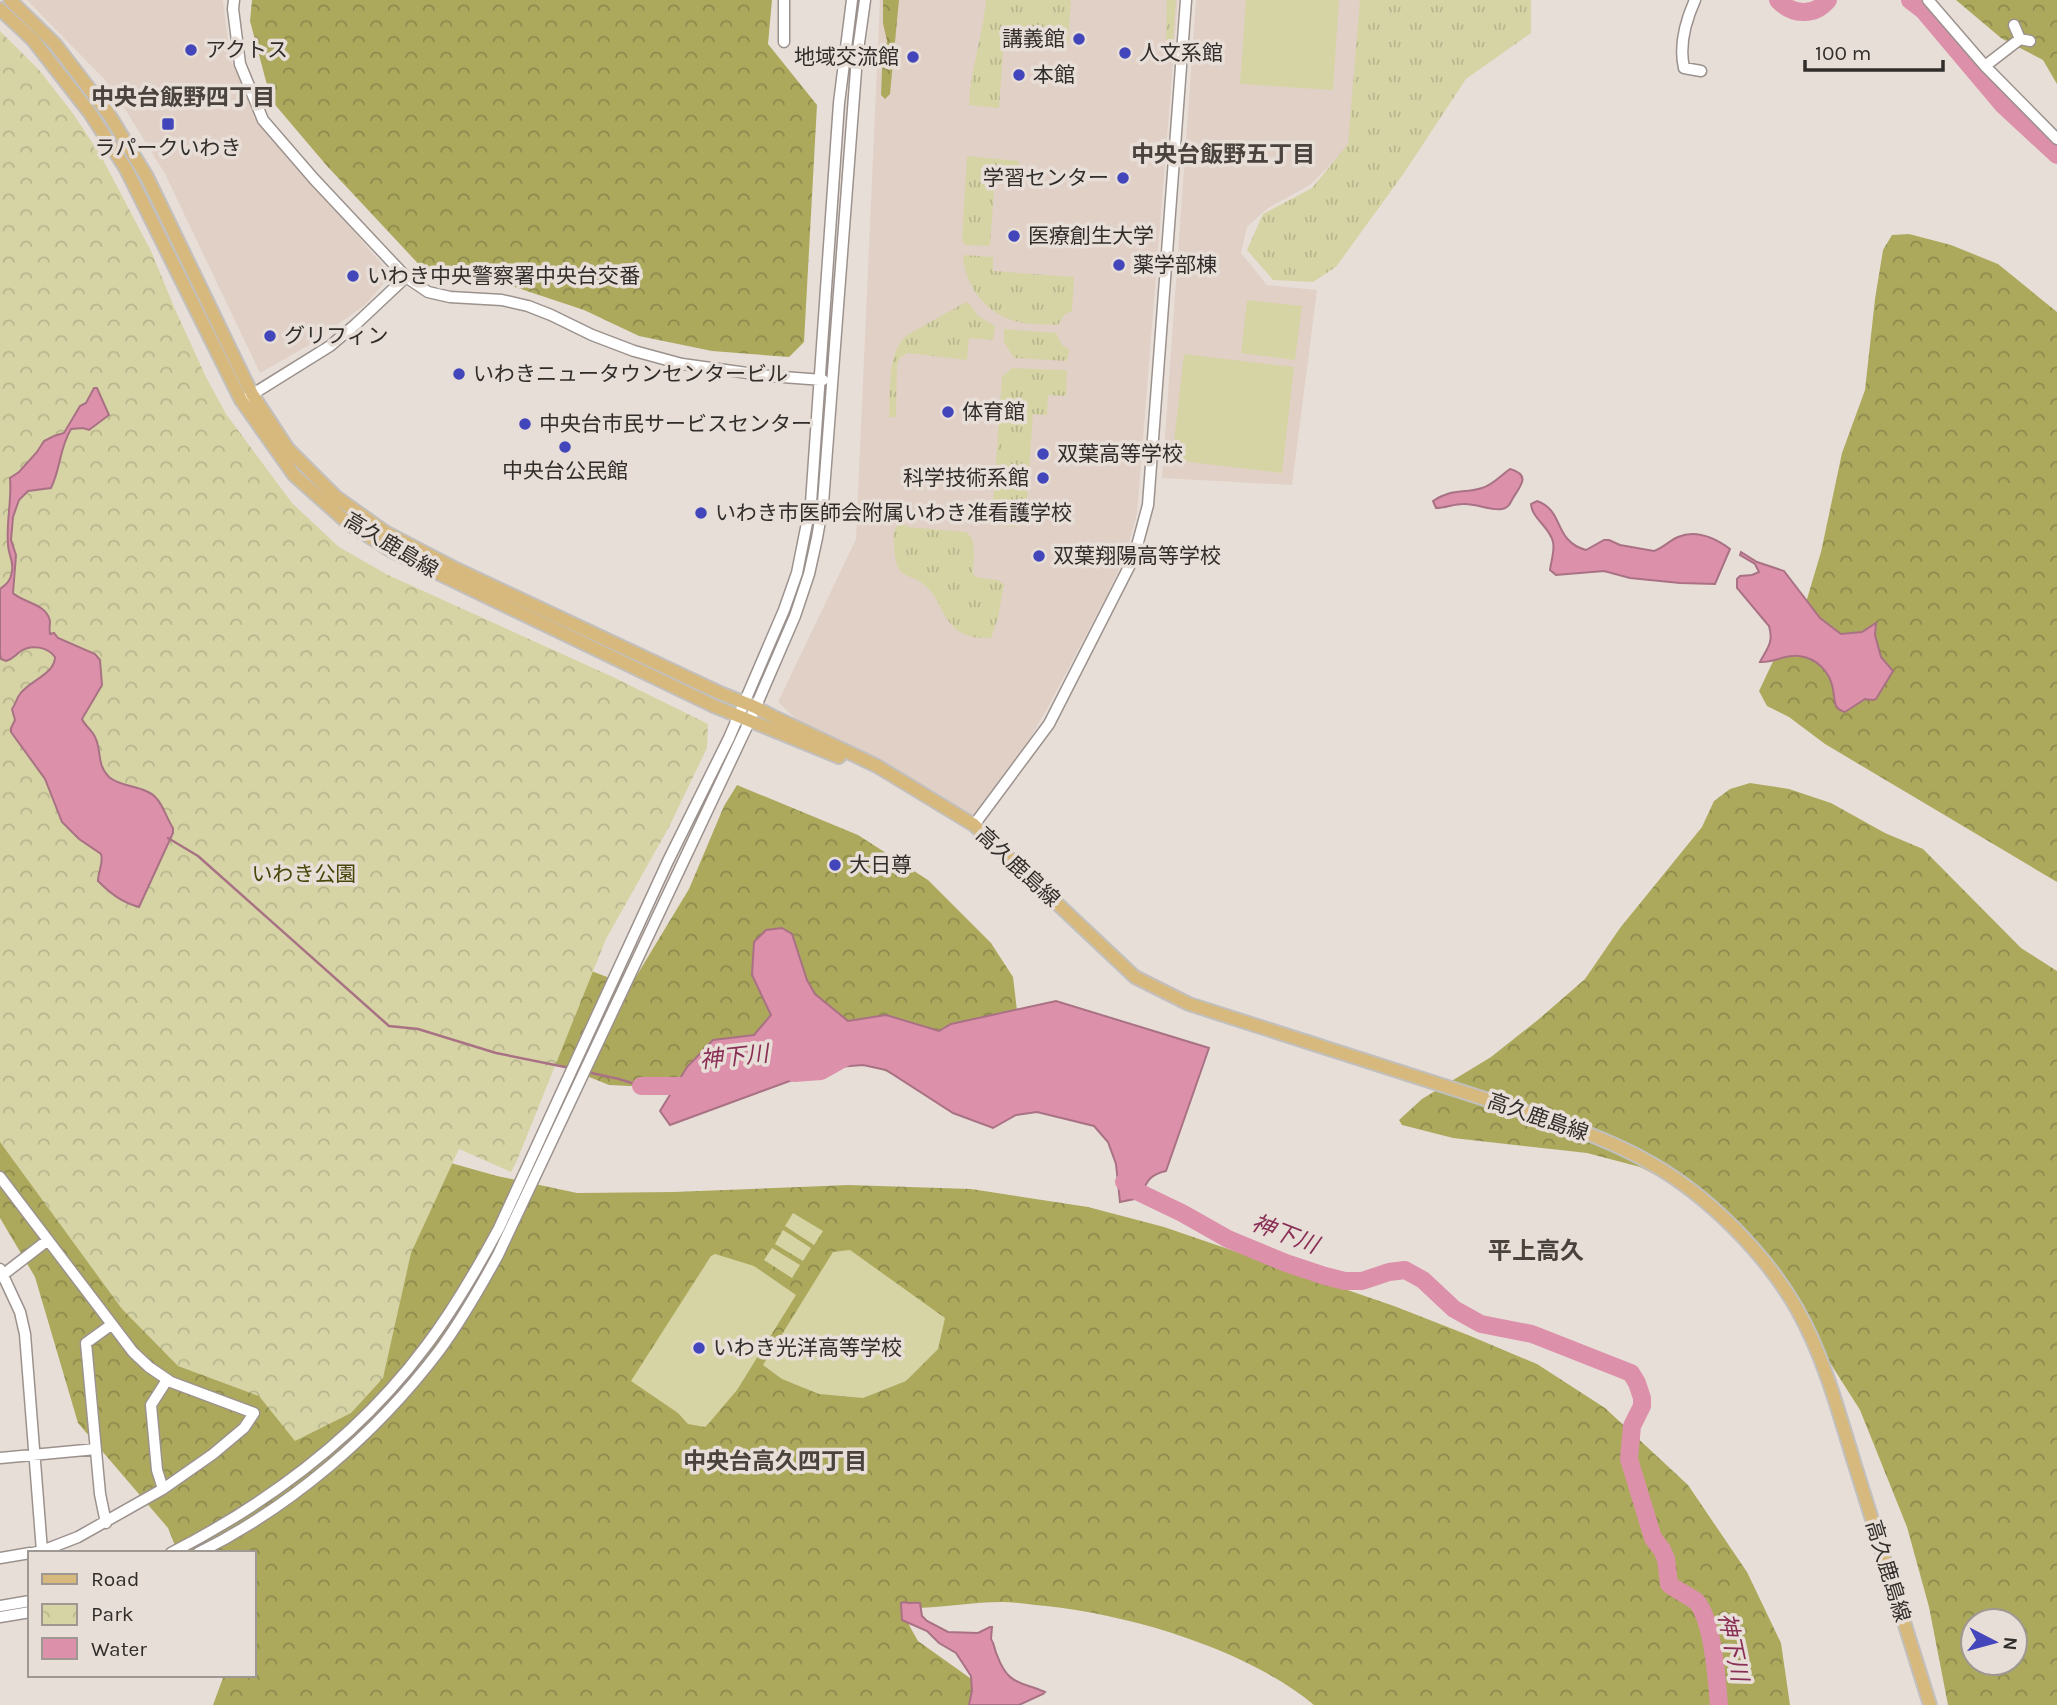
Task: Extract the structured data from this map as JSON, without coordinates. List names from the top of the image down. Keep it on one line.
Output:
{"streets":{"main road":["高久鹿島線"]},"districts":["中央台飯野四丁目","中央台飯野五丁目","平上高久","中央台高久四丁目"],"water":["神下川"],"parks":["いわき公園"],"places":{"other":["講義館","アクトス","人文系館","地域交流館","本館","学習センター","医療創生大学","薬学部棟","いわき中央警察署中央台交番","グリフィン","いわきニュータウンセンタービル","体育館","中央台市民サービスセンター","中央台公民館","双葉高等学校","科学技術系館","いわき市医師会附属いわき准看護学校","双葉翔陽高等学校","大日尊","いわき光洋高等学校"],"transit":["ラパークいわき"]},"legend":["Road","Park","Water"],"scale_bar":"100 m","north":"right"}
